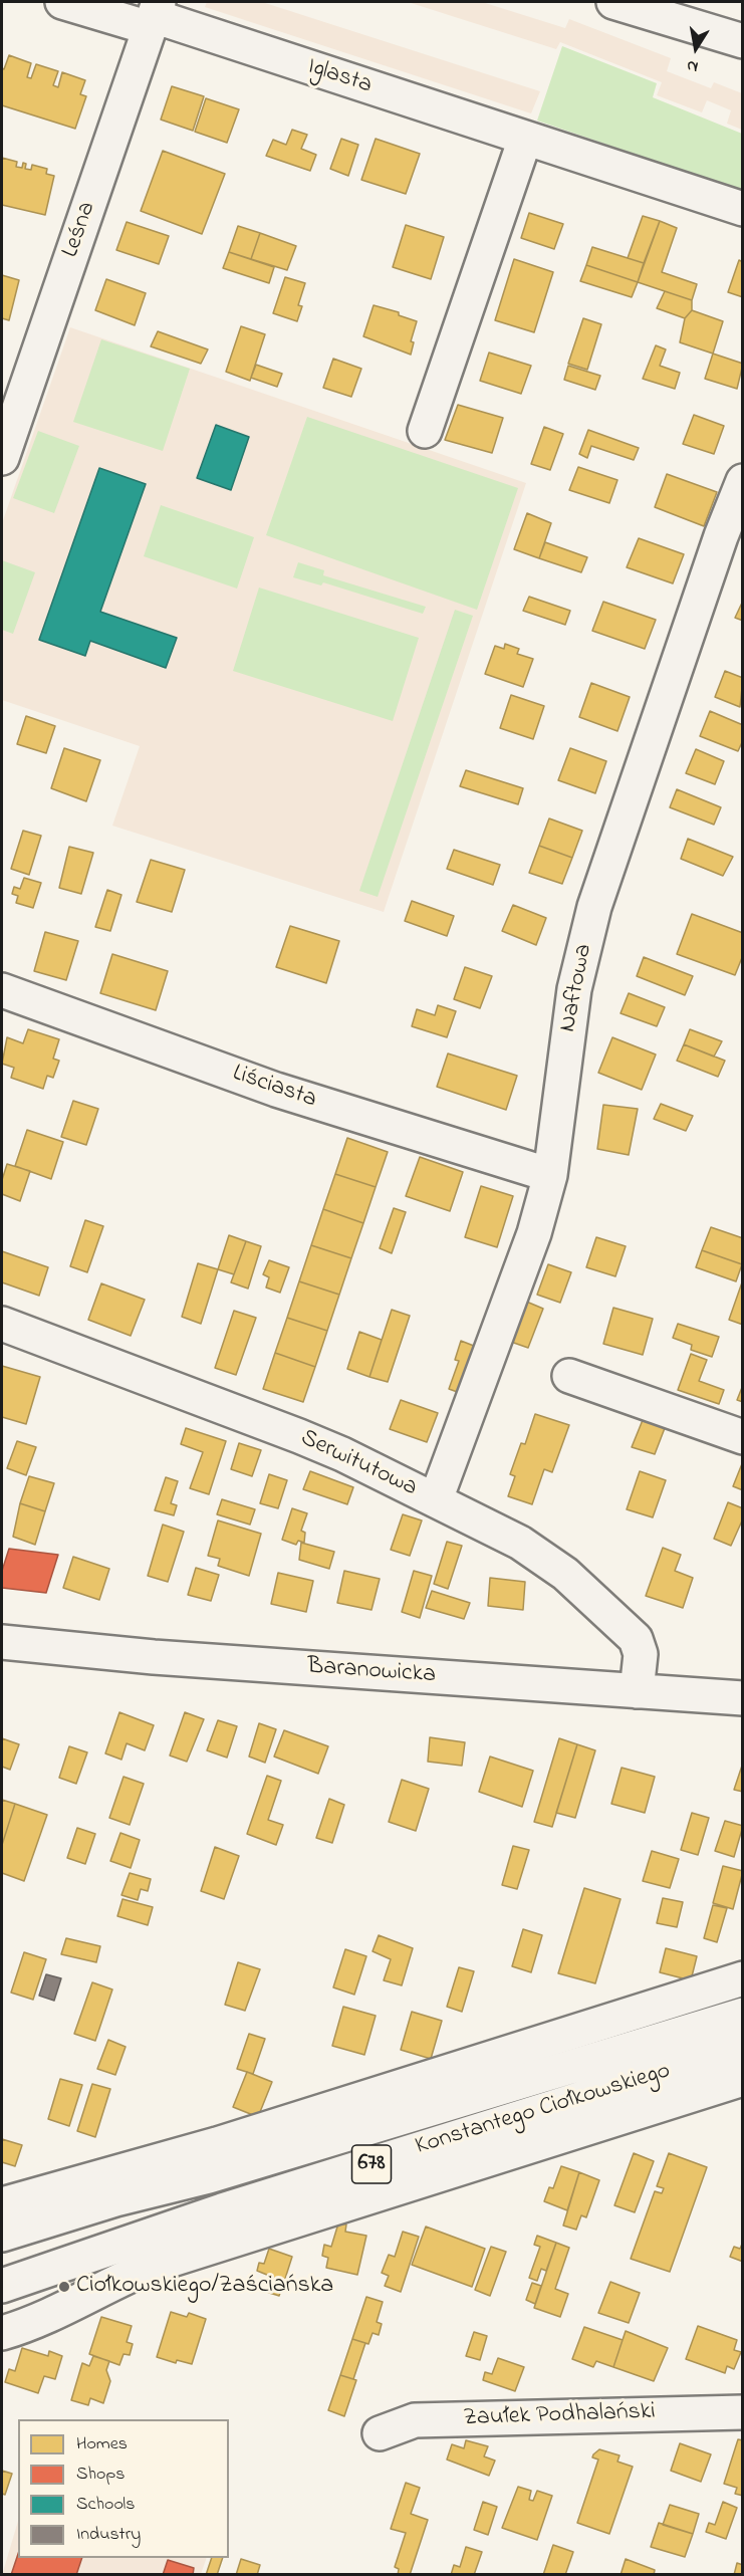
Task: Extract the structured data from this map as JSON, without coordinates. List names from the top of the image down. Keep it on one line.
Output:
{"streets":{"main road":["Iglasta","Leśna","Naftowa","Liściasta","Serwitutowa","Baranowicka","Konstantego Ciołkowskiego","678","Zaułek Podhalański"]},"crossings":[["Iglasta","Leśna"],["Naftowa","Liściasta"],["Naftowa","Serwitutowa"],["Serwitutowa","Baranowicka"]],"places":["Ciołkowskiego/Zaściańska"],"legend":["Homes","Shops","Schools","Industry"],"north":"bottom"}
